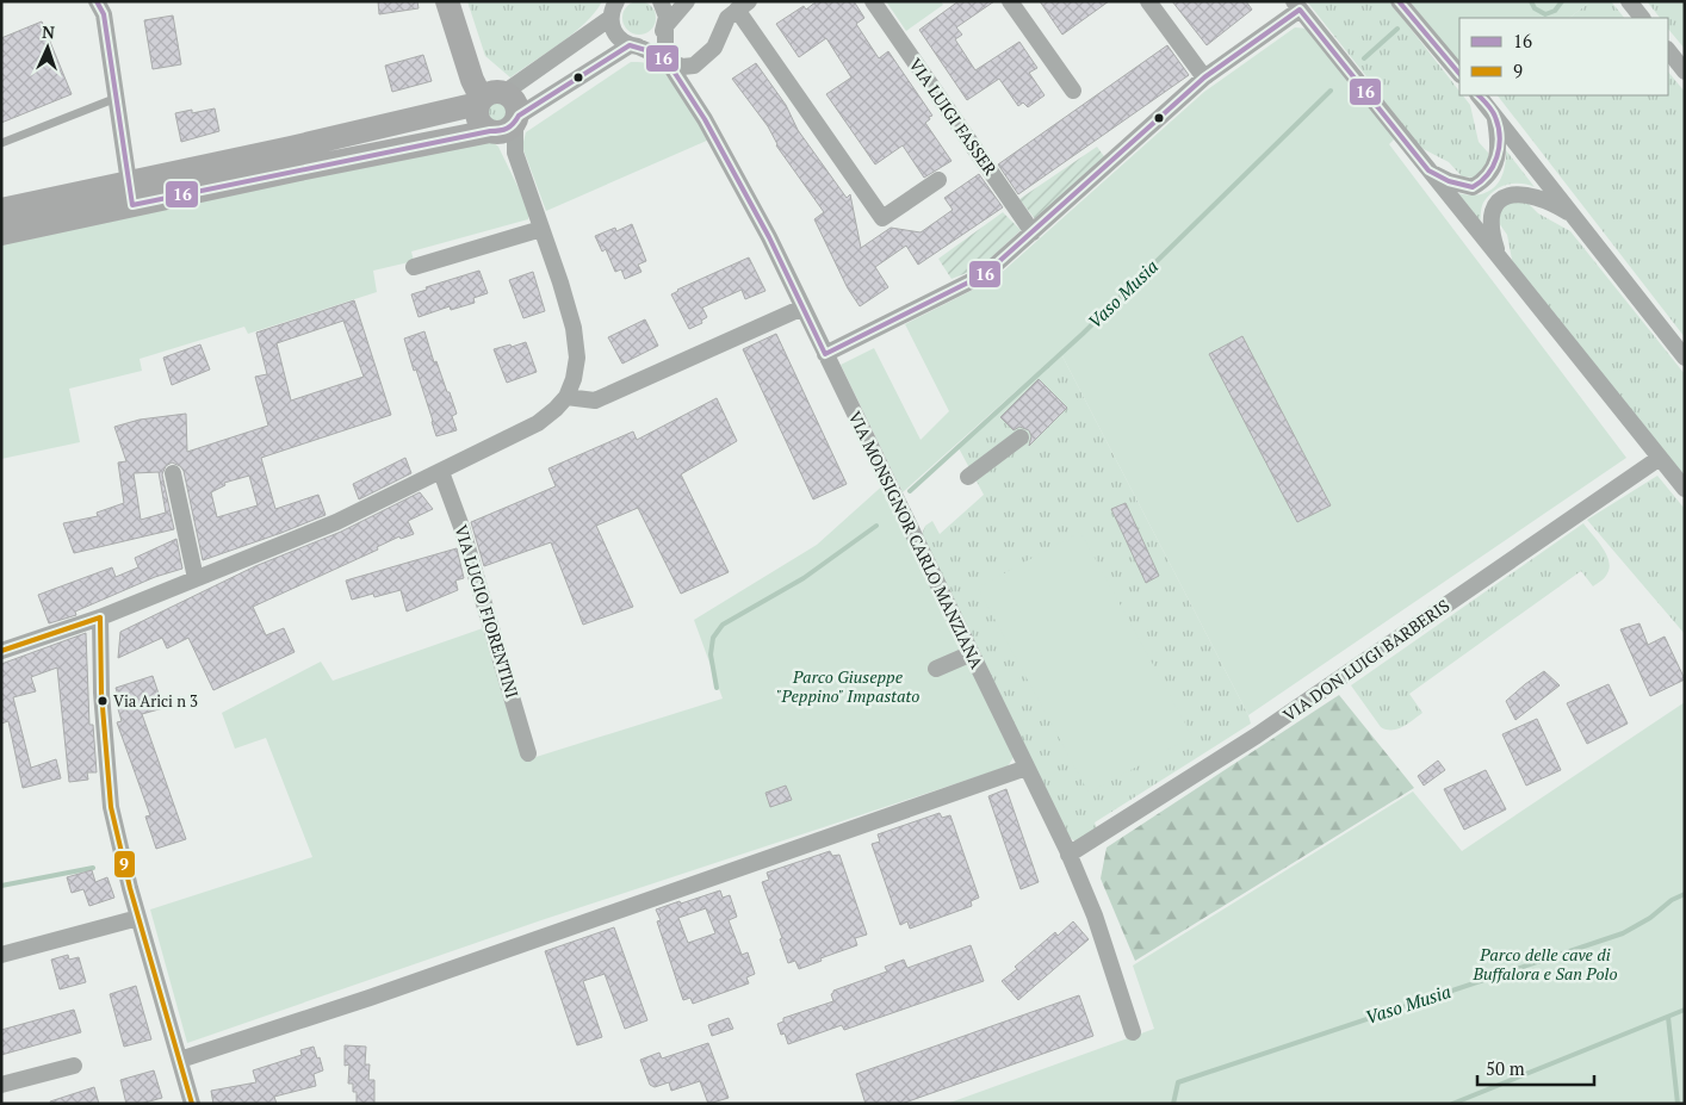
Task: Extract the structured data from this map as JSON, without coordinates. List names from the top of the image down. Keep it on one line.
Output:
{"streets":{"street":["VIA LUIGI FASSER","VIA MONSIGNOR CARLO MANZIANA","VIA LUCIO FIORENTINI","VIA DON LUIGI BARBERIS"]},"crossings":[["VIA MONSIGNOR CARLO MANZIANA","VIA DON LUIGI BARBERIS"]],"water":["Vaso Musia"],"parks":["Parco Giuseppe \"Peppino\" Impastato","Parco delle cave di Buffalora e San Polo"],"places":["Via Arici n 3"],"lines":["transit line 16","transit line 9"],"legend":["16","9"],"scale_bar":"50 m","north":"top"}
